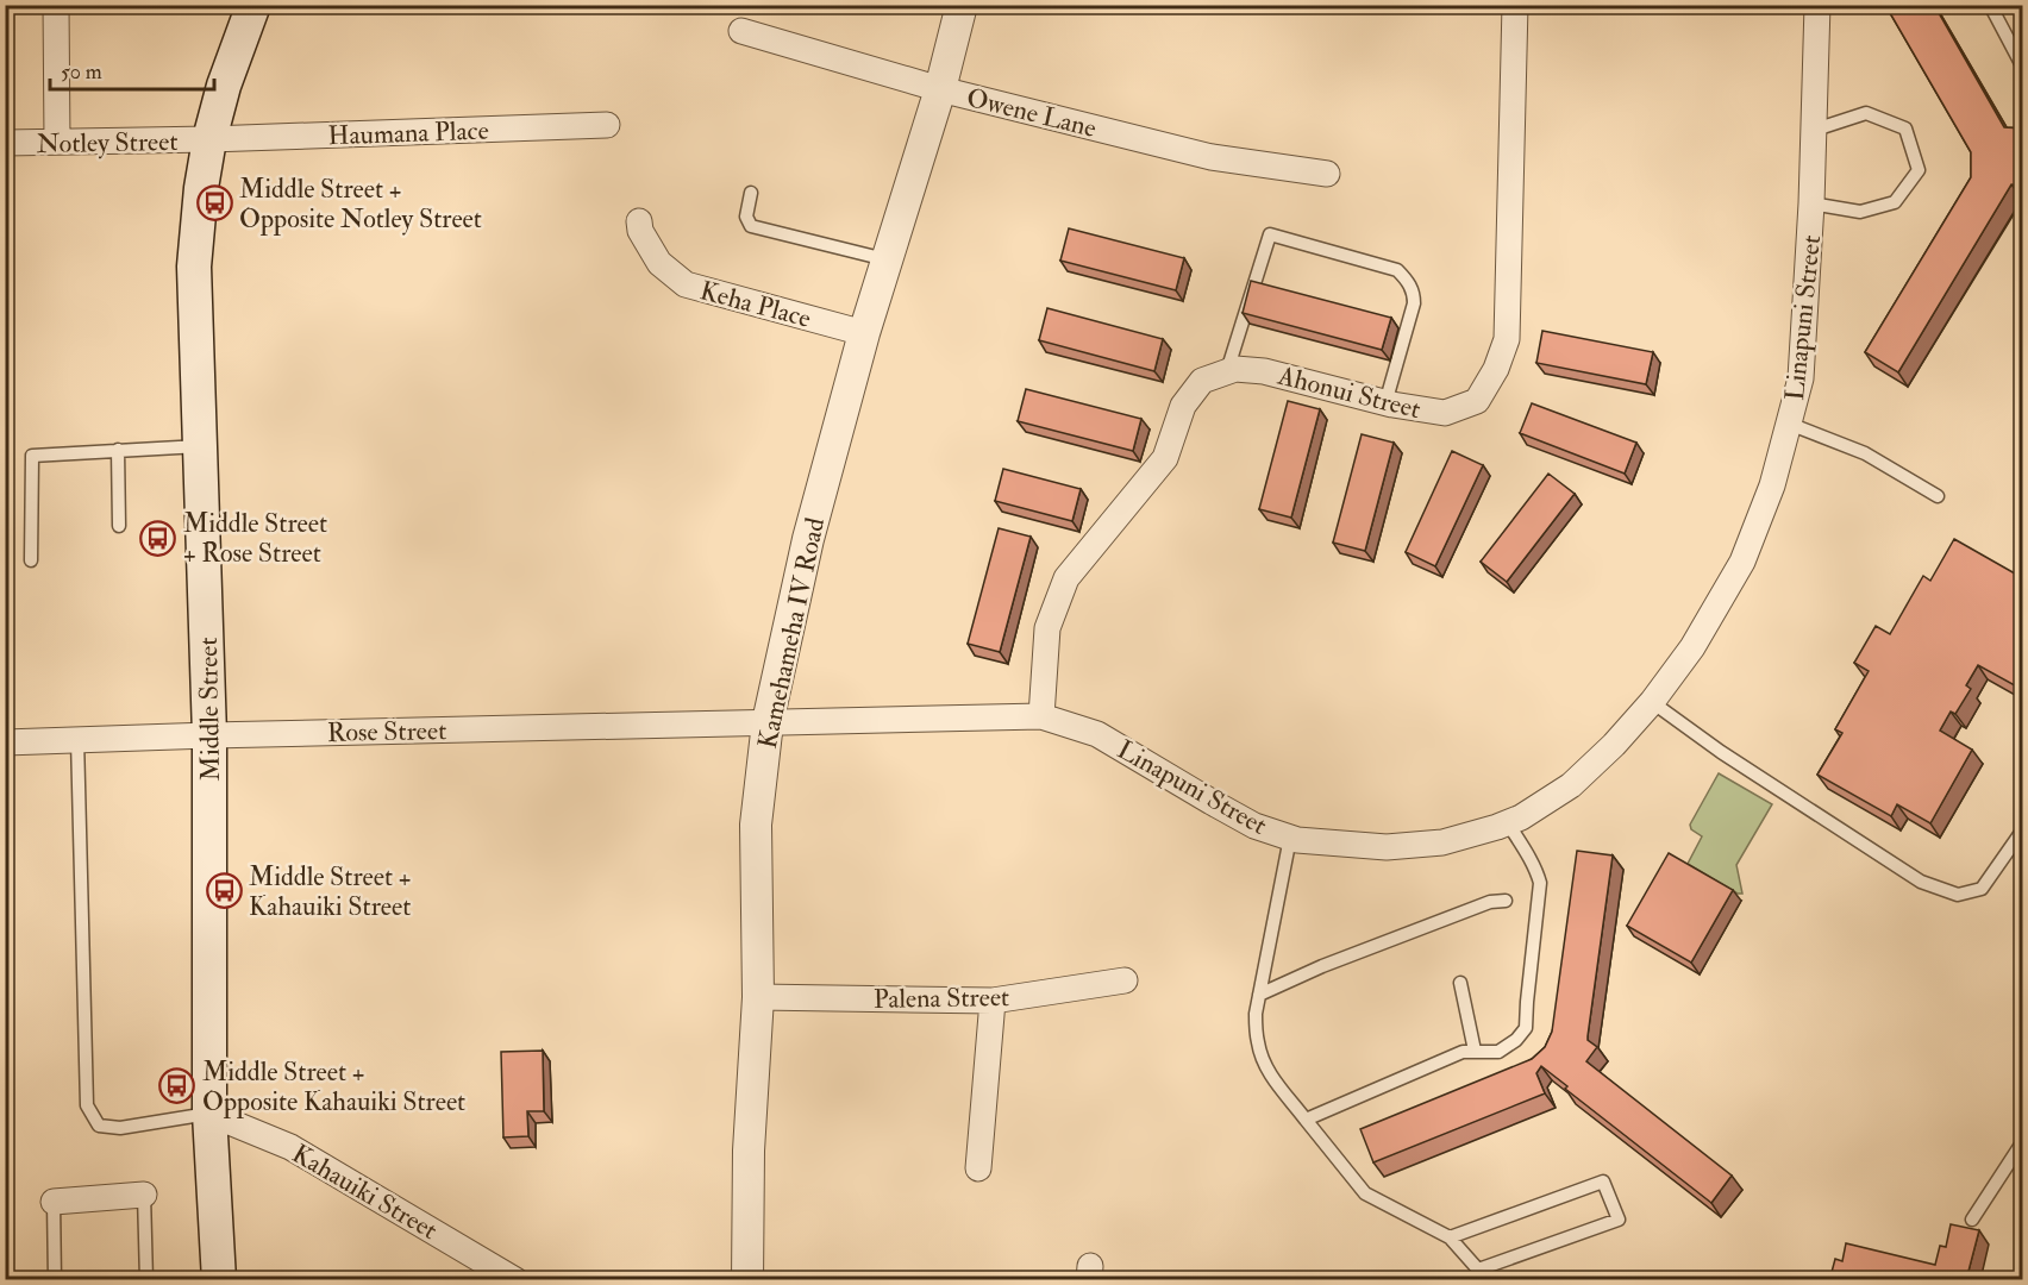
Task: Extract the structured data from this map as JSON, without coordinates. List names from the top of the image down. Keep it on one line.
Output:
{"streets":{"main road":["Middle Street"],"street":["Owene Lane","Haumana Place","Notley Street","Keha Place","Linapuni Street","Ahonui Street","Kamehameha IV Road","Rose Street","Palena Street","Kahauiki Street"]},"crossings":[["Owene Lane","Kamehameha IV Road"],["Haumana Place","Notley Street"],["Haumana Place","Middle Street"],["Notley Street","Middle Street"],["Keha Place","Kamehameha IV Road"],["Linapuni Street","Ahonui Street"],["Linapuni Street","Kamehameha IV Road"],["Linapuni Street","Rose Street"],["Kamehameha IV Road","Rose Street"],["Kamehameha IV Road","Palena Street"],["Middle Street","Rose Street"],["Middle Street","Kahauiki Street"]],"places":{"bus stop":["Middle Street + Opposite Notley Street","Middle Street + Rose Street","Middle Street + Kahauiki Street","Middle Street + Opposite Kahauiki Street"]},"scale_bar":"50 m"}
